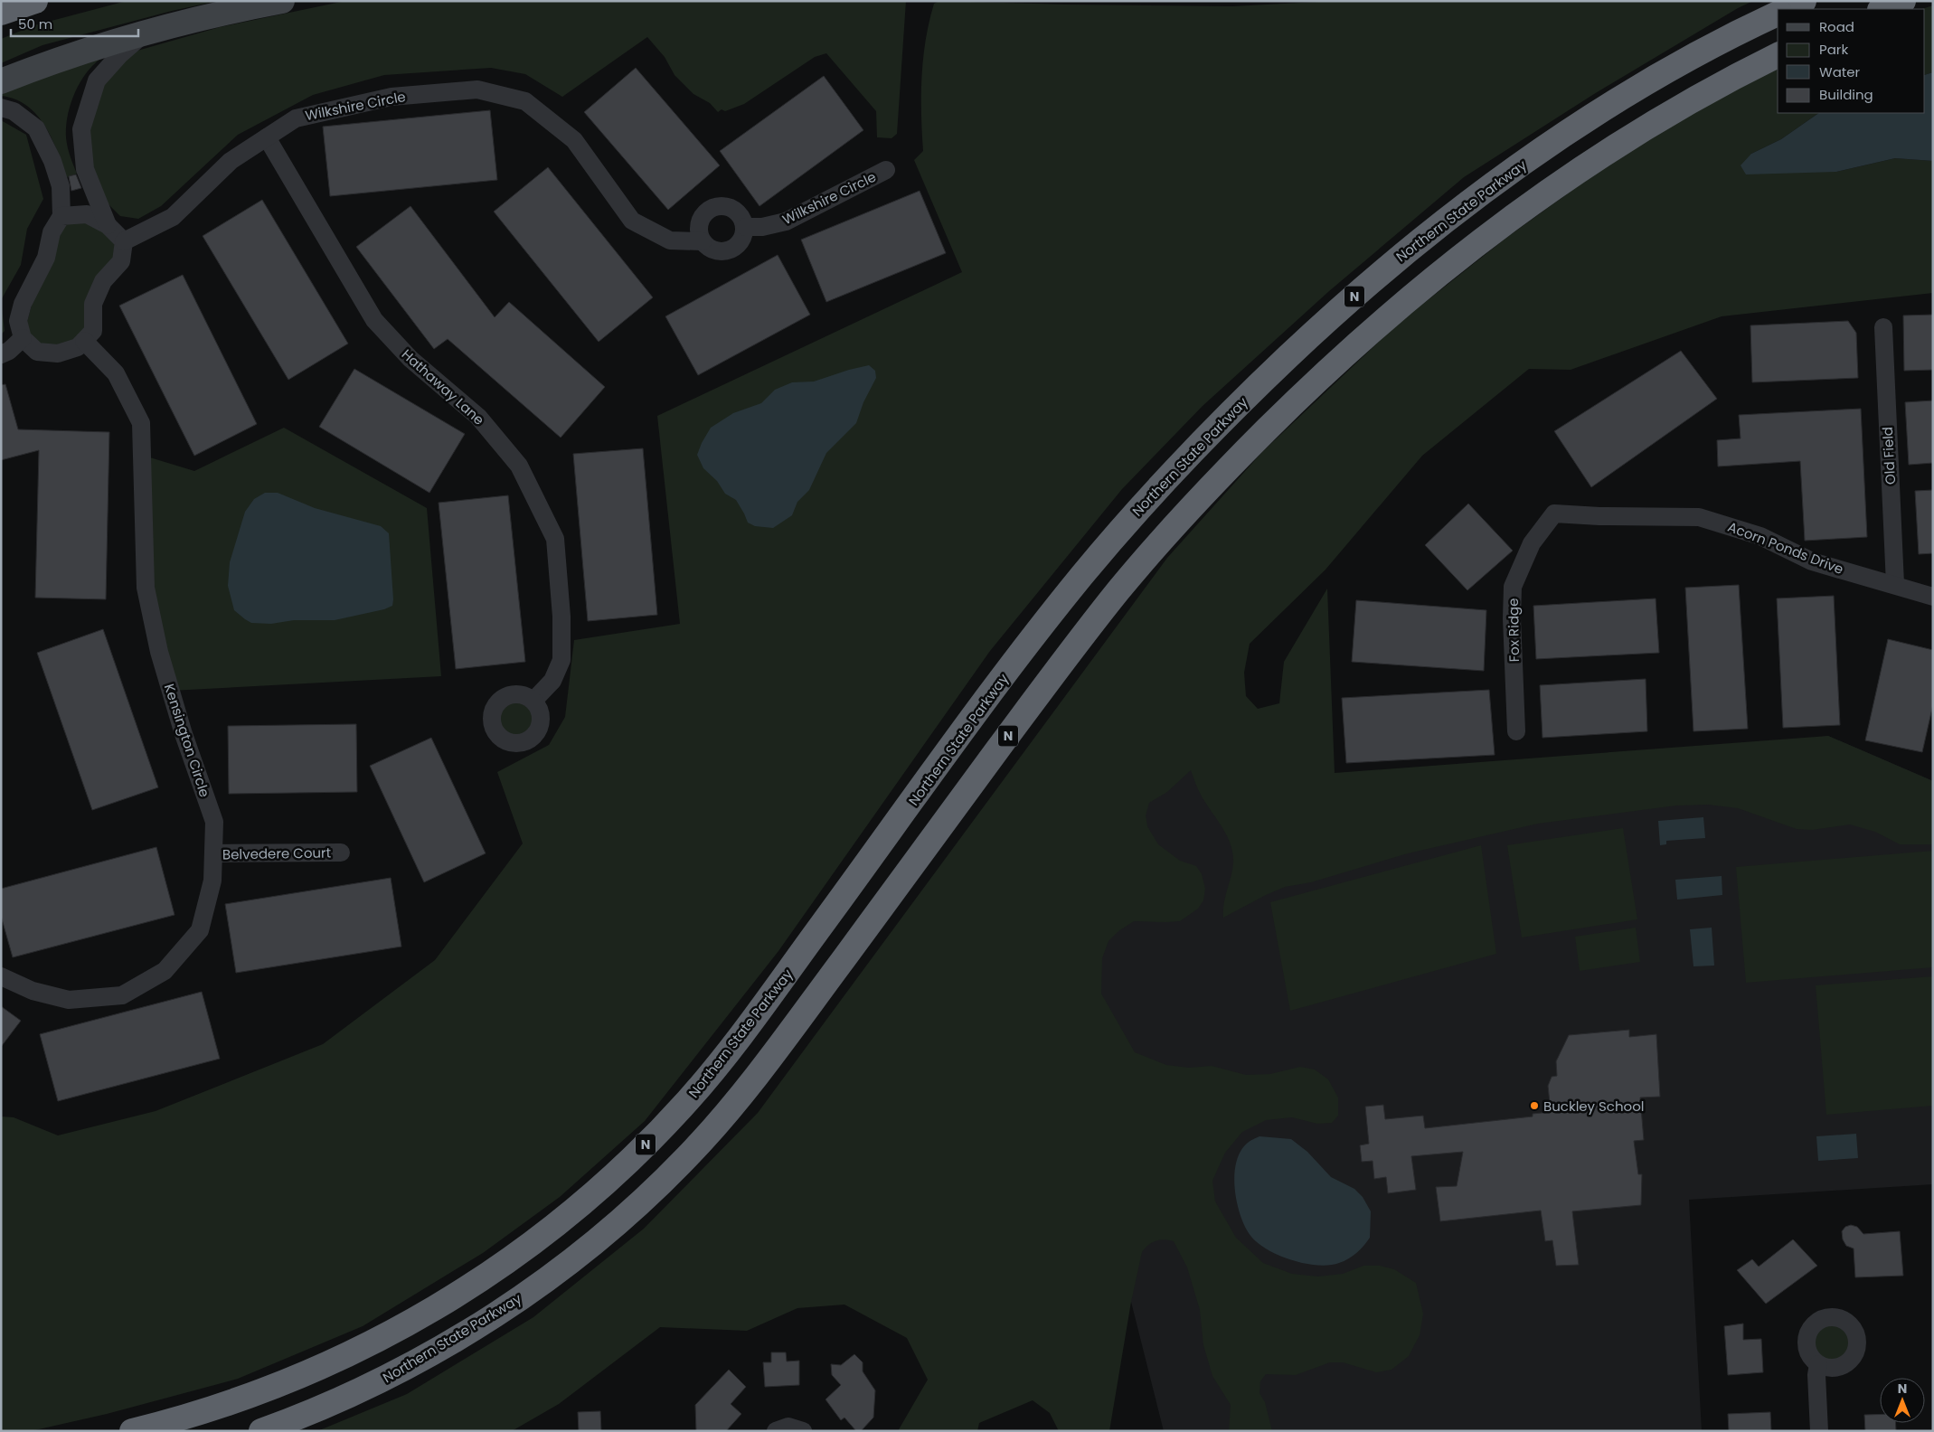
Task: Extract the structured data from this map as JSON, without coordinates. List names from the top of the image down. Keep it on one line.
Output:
{"streets":{"highway":["Northern State Parkway","N"],"street":["Wilkshire Circle","Hathaway Lane","Old Field","Acorn Ponds Drive","Fox Ridge","Kensington Circle","Belvedere Court"]},"crossings":[["Wilkshire Circle","Hathaway Lane"],["Old Field","Acorn Ponds Drive"],["Acorn Ponds Drive","Fox Ridge"],["Kensington Circle","Belvedere Court"]],"places":["Buckley School"],"legend":["Road","Park","Water","Building"],"scale_bar":"50 m","north":"top"}
